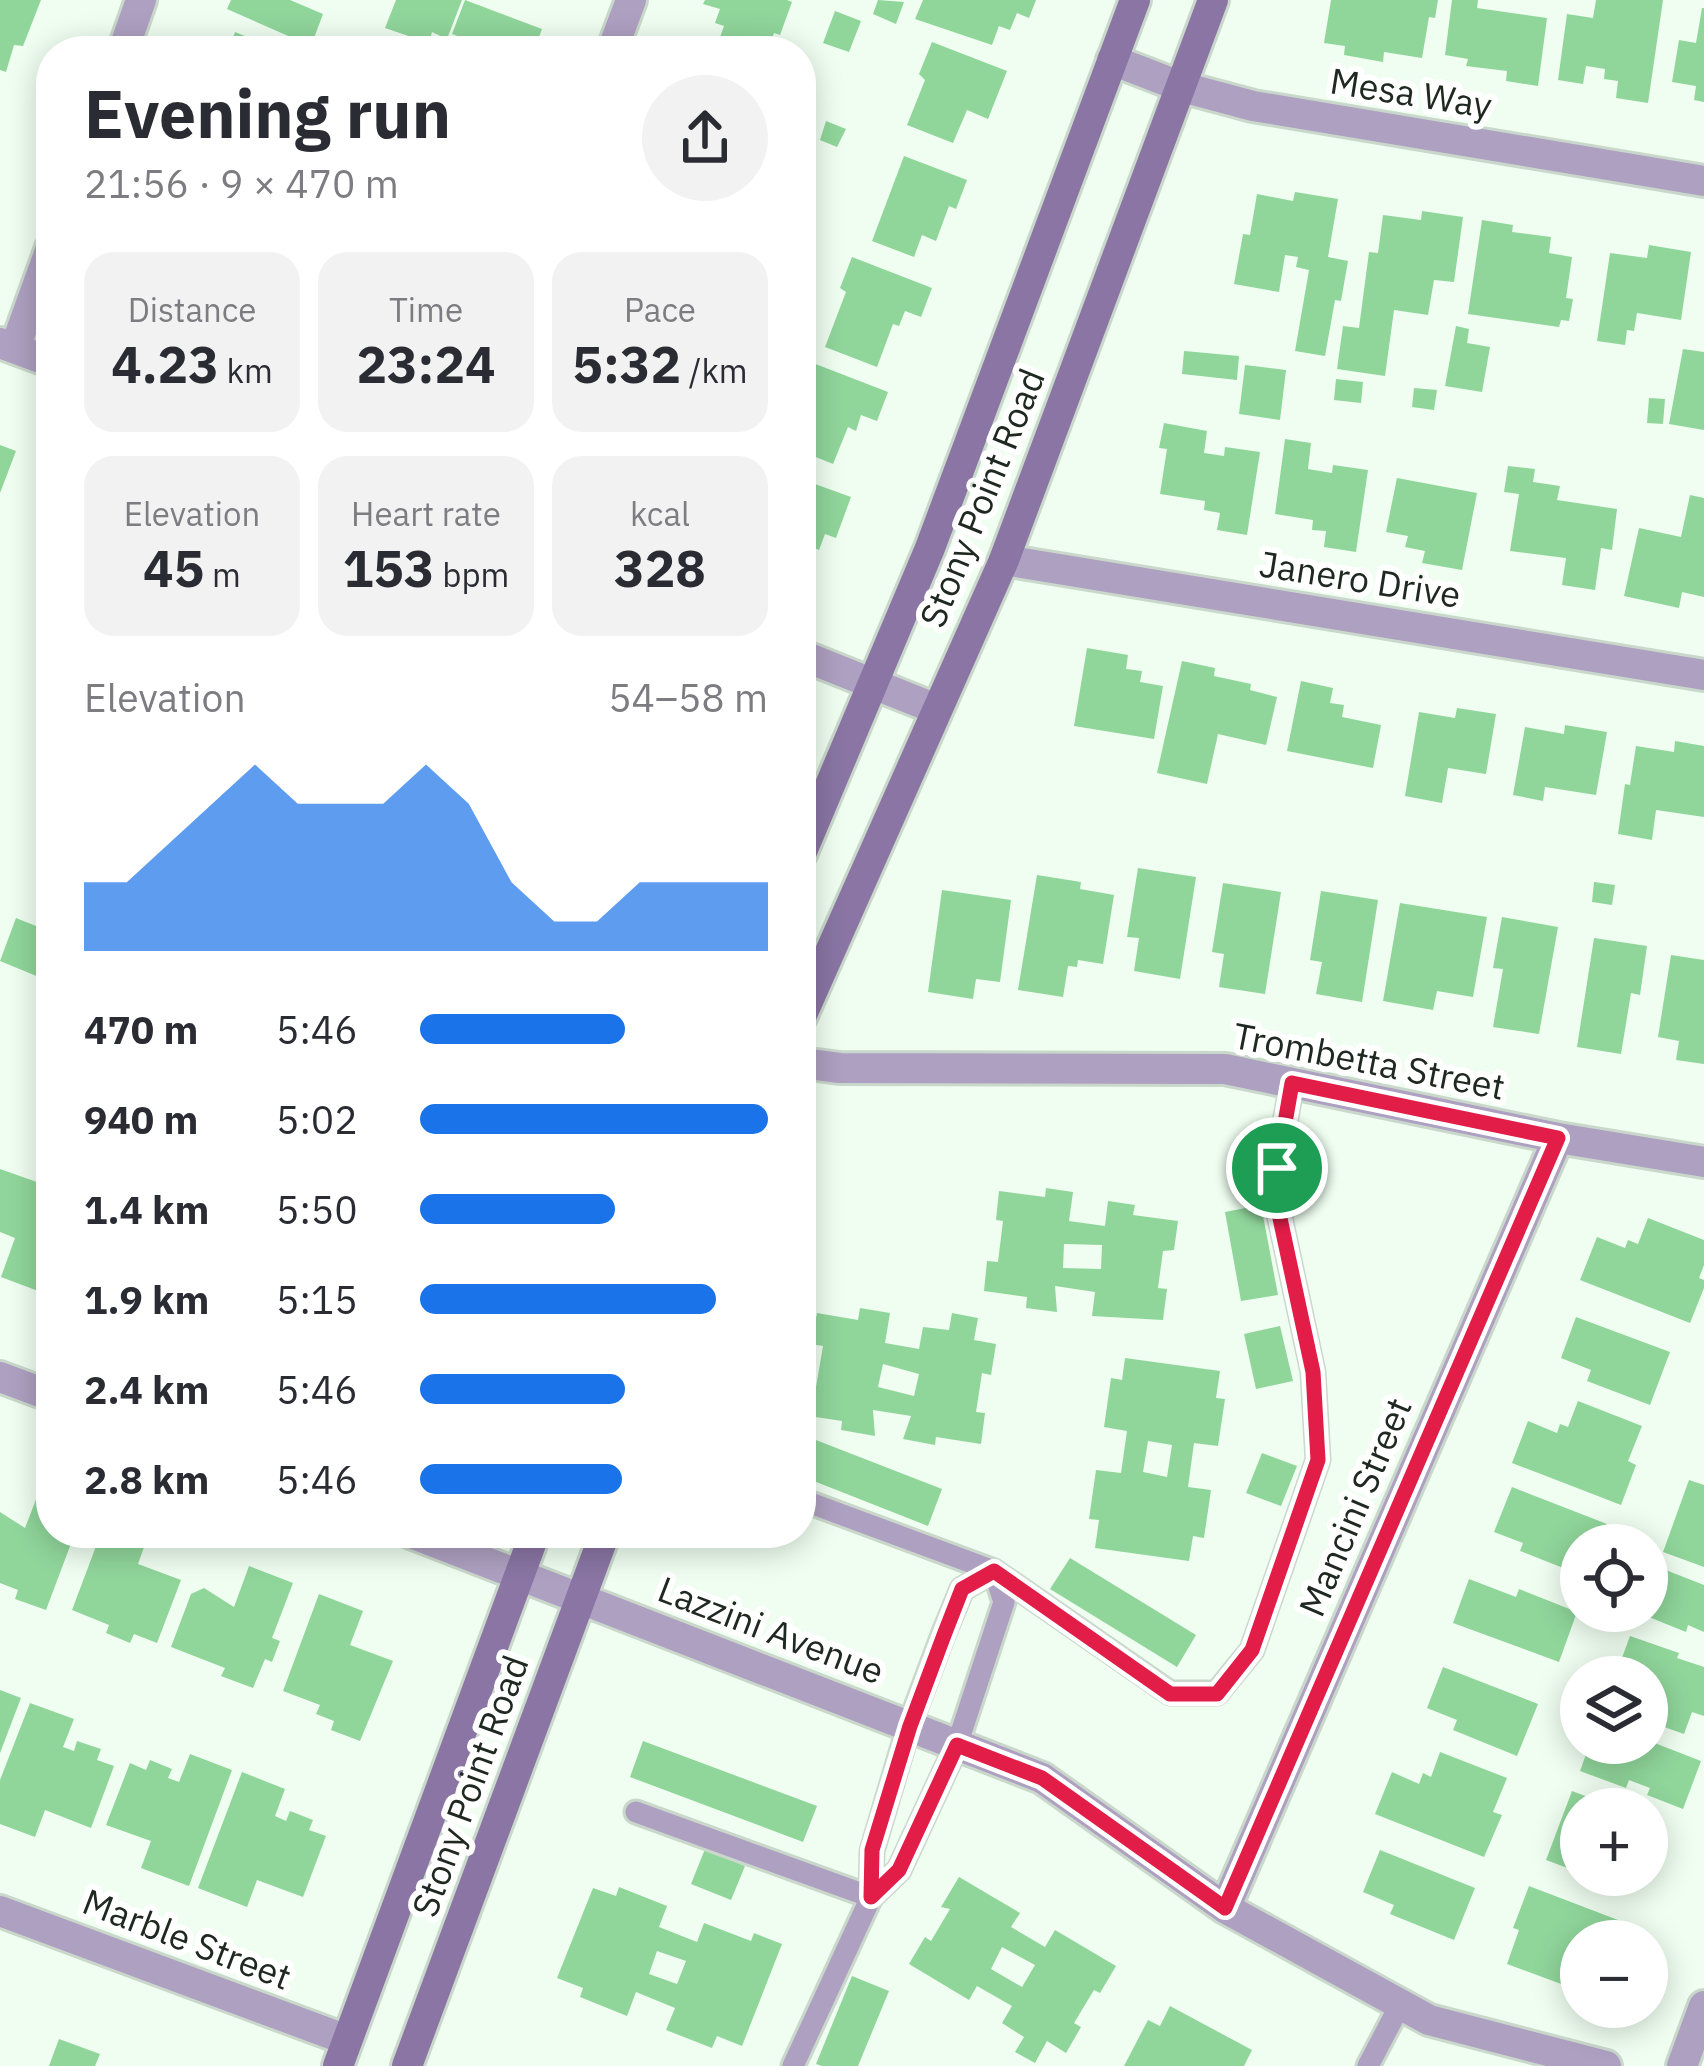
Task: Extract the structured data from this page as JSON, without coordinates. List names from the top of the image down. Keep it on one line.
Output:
{"streets":{"main road":["Stony Point Road"],"street":["Mesa Way","Janero Drive","Trombetta Street","Mancini Street","Lazzini Avenue","Marble Street"]},"crossings":[["Mesa Way","Stony Point Road"],["Stony Point Road","Janero Drive"],["Stony Point Road","Lazzini Avenue"],["Stony Point Road","Marble Street"],["Trombetta Street","Mancini Street"],["Mancini Street","Lazzini Avenue"]],"page":{"heading":["Evening run","21:56 · 9 × 470 m"],"stats":[["Distance","4.23 km"],["Time","23:24"],["Pace","5:32 /km"],["Elevation","45 m"],["Heart rate","153 bpm"],["kcal","328"]],"chart":["Elevation","54–58 m"],"list":[{"name":"470 m","note":"5:46"},{"name":"940 m","note":"5:02"},{"name":"1.4 km","note":"5:50"},{"name":"1.9 km","note":"5:15"},{"name":"2.4 km","note":"5:46"},{"name":"2.8 km","note":"5:46"}],"map_buttons":["+","−"]}}
